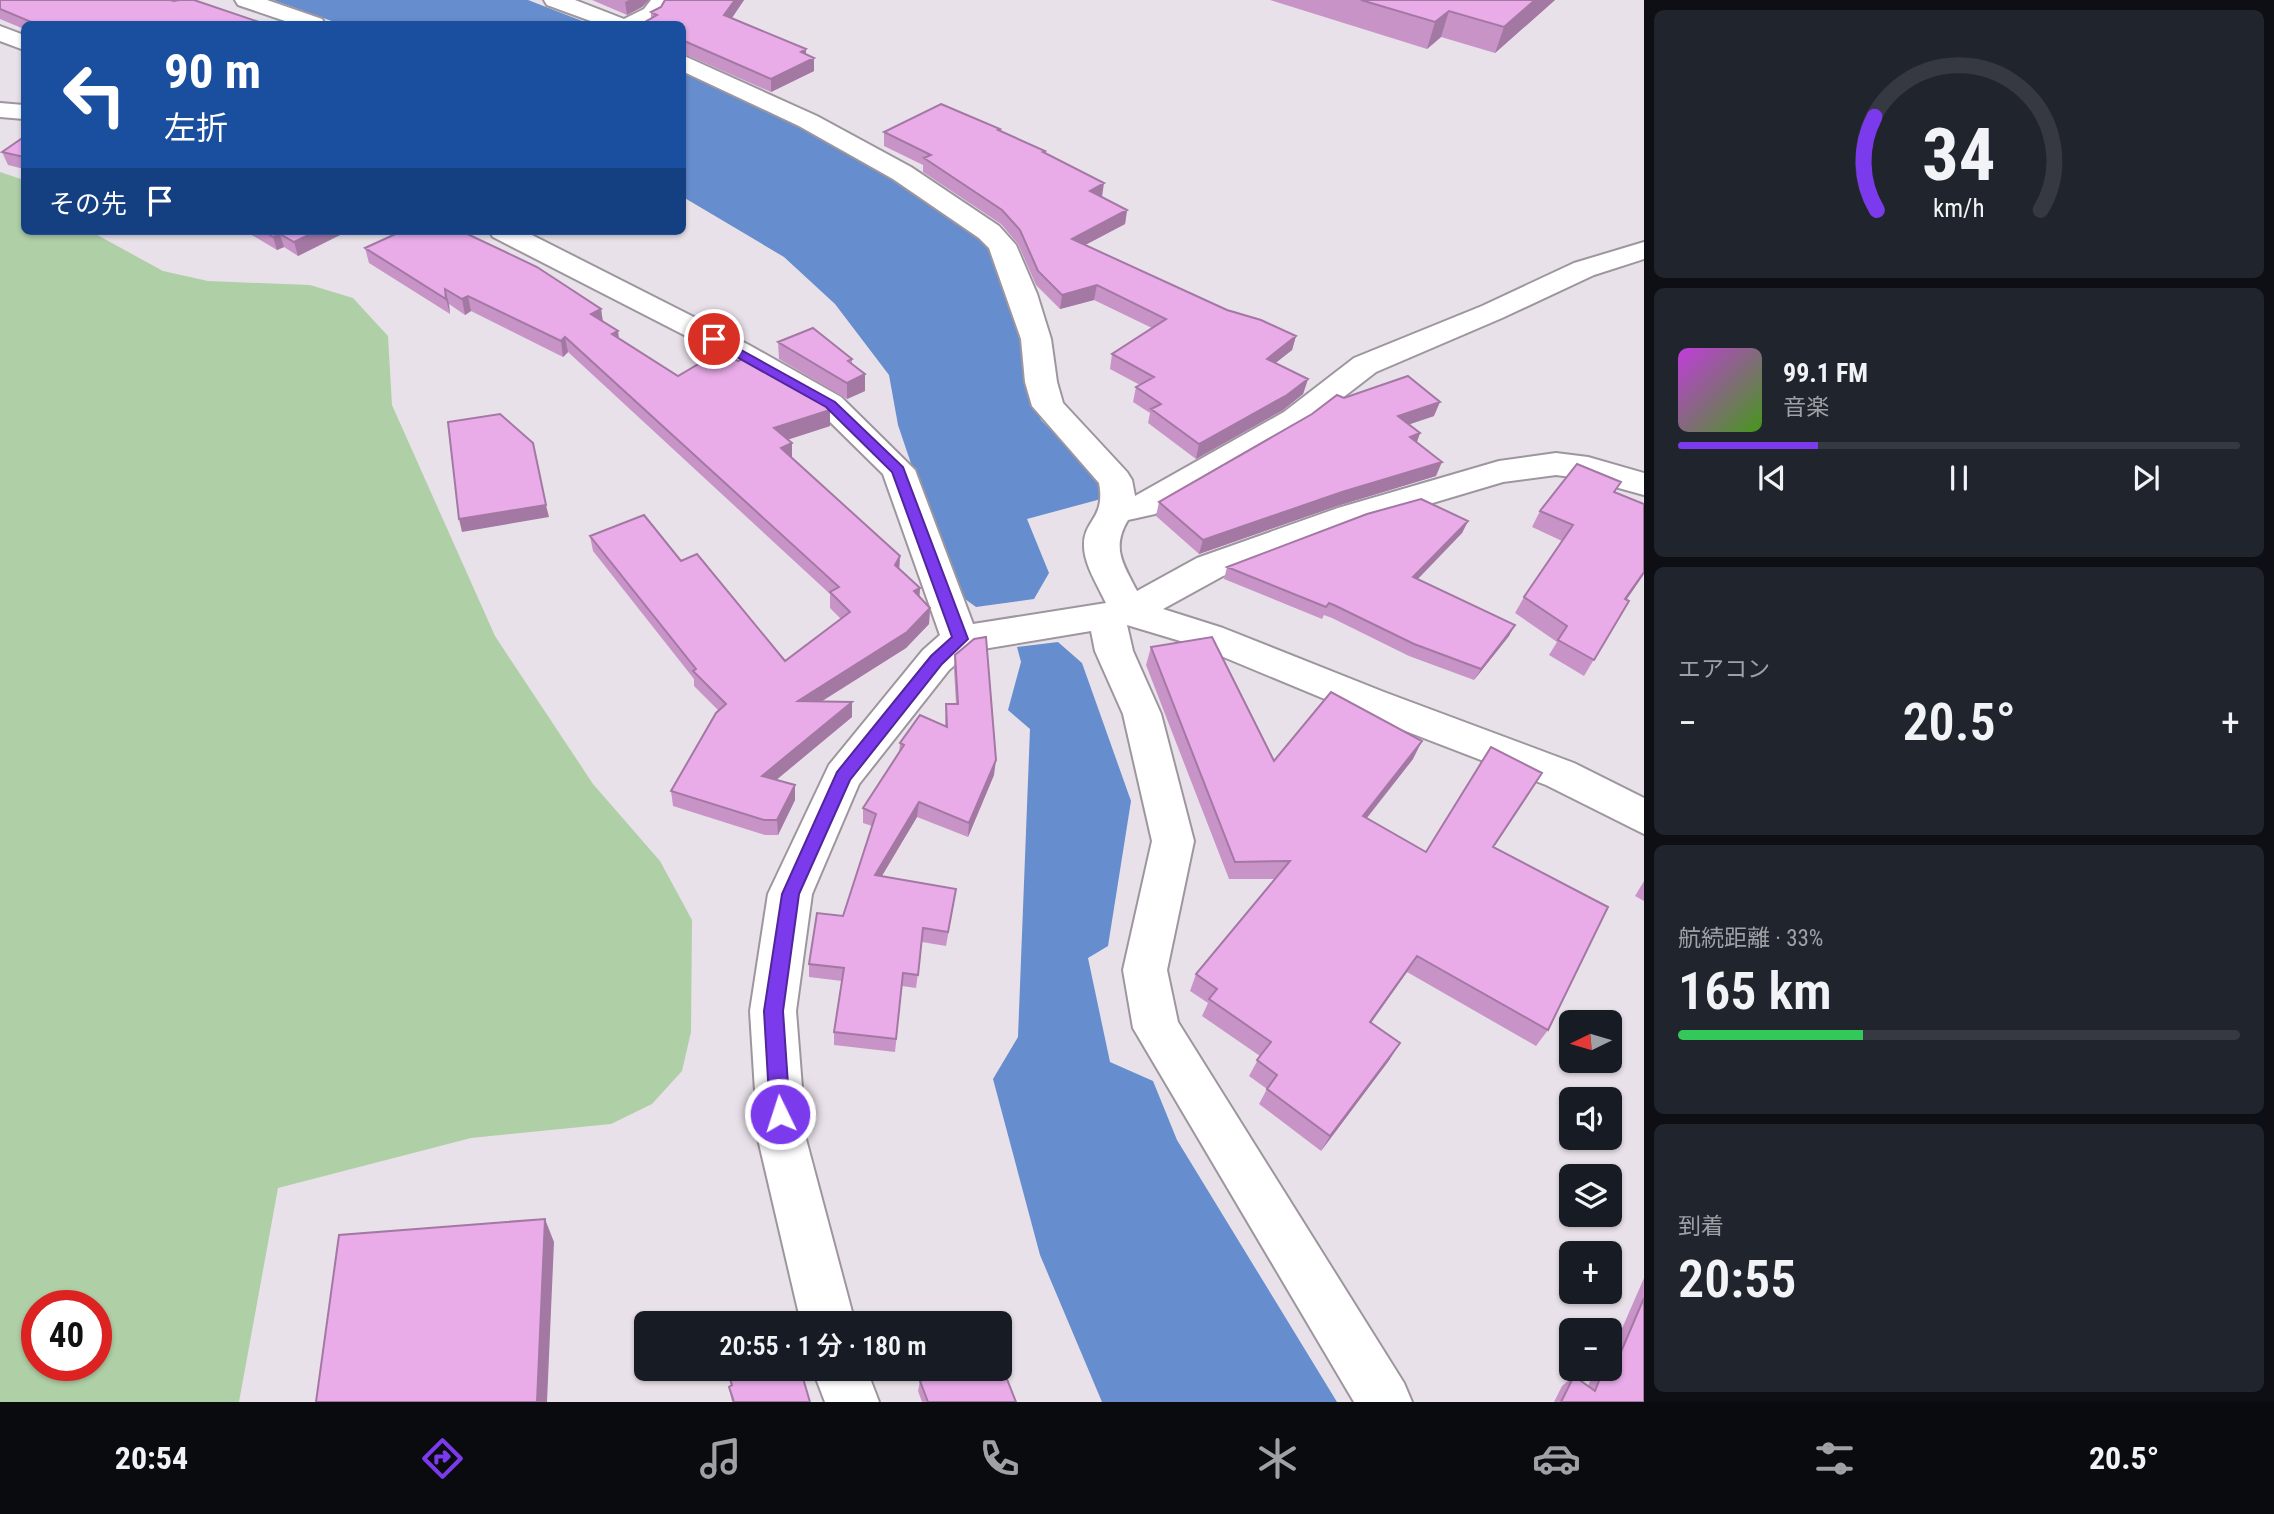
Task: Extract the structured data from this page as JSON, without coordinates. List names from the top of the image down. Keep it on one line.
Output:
{"north":"left","page":{"turn":["90 m","左折"],"then":"その先","song":["99.1 FM","音楽"],"tile":["エアコン",["航続距離 · 33%","165 km"],["到着","20:55"]],"heat":["−","20.5°","+"],"map_buttons":["+","−"],"limit":"40","trip":"20:55 · 1 分 · 180 m","tabs":["20:54","20.5°"],"gauge":["34","km/h"]}}
